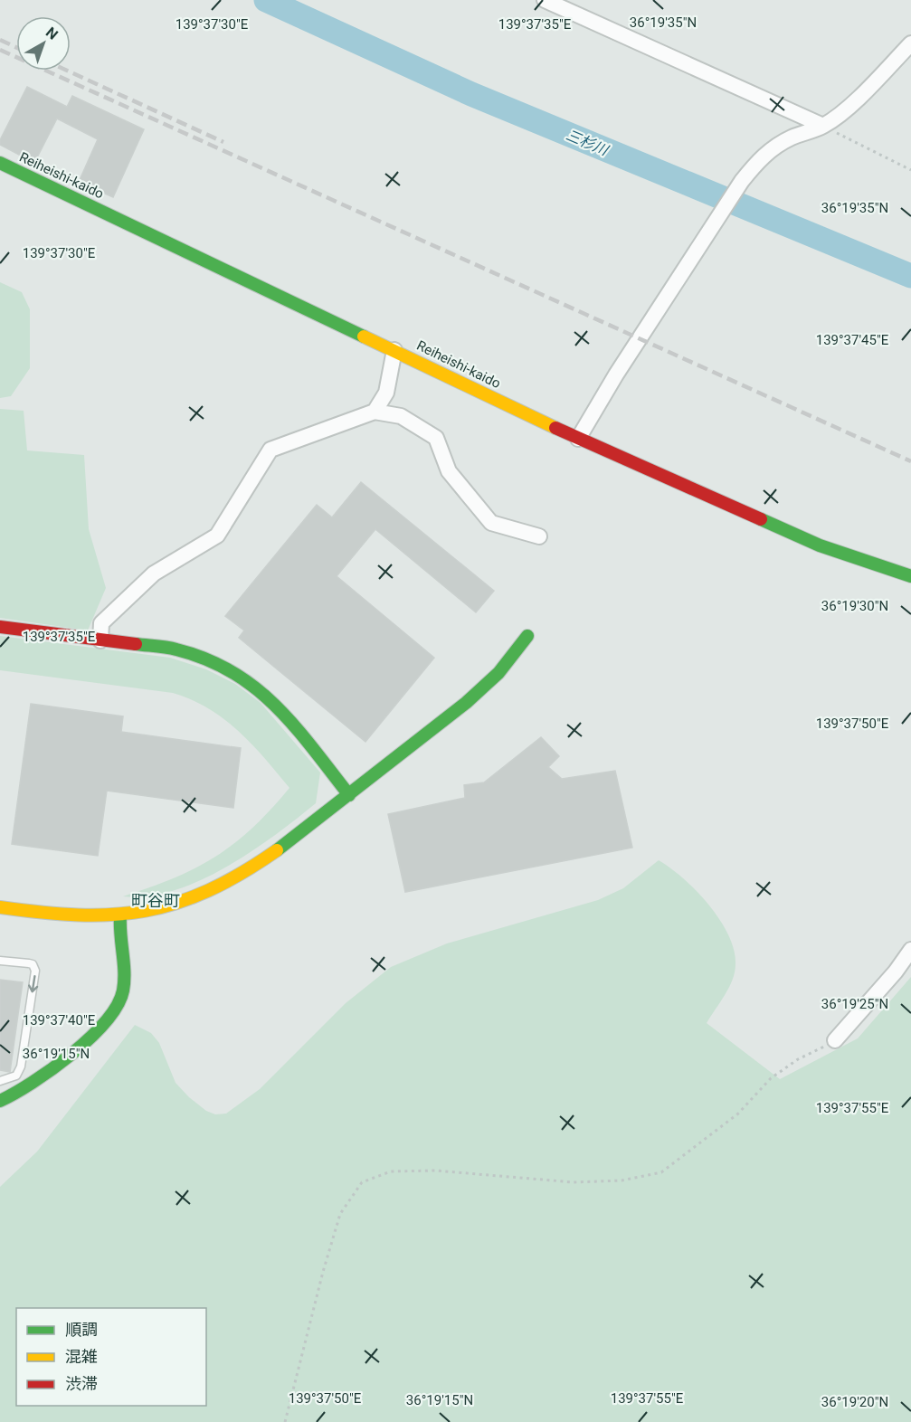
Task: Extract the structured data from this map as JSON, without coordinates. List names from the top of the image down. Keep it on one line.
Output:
{"streets":{"street":["Reiheishi-kaido"]},"districts":["町谷町"],"water":["三杉川"],"legend":["順調","混雑","渋滞"],"north":"top right","coordinates":["36°19'35\"N","139°37'30\"E","139°37'35\"E","139°37'45\"E","36°19'30\"N","139°37'50\"E","36°19'25\"N","139°37'40\"E","36°19'15\"N","139°37'55\"E","36°19'20\"N"]}
